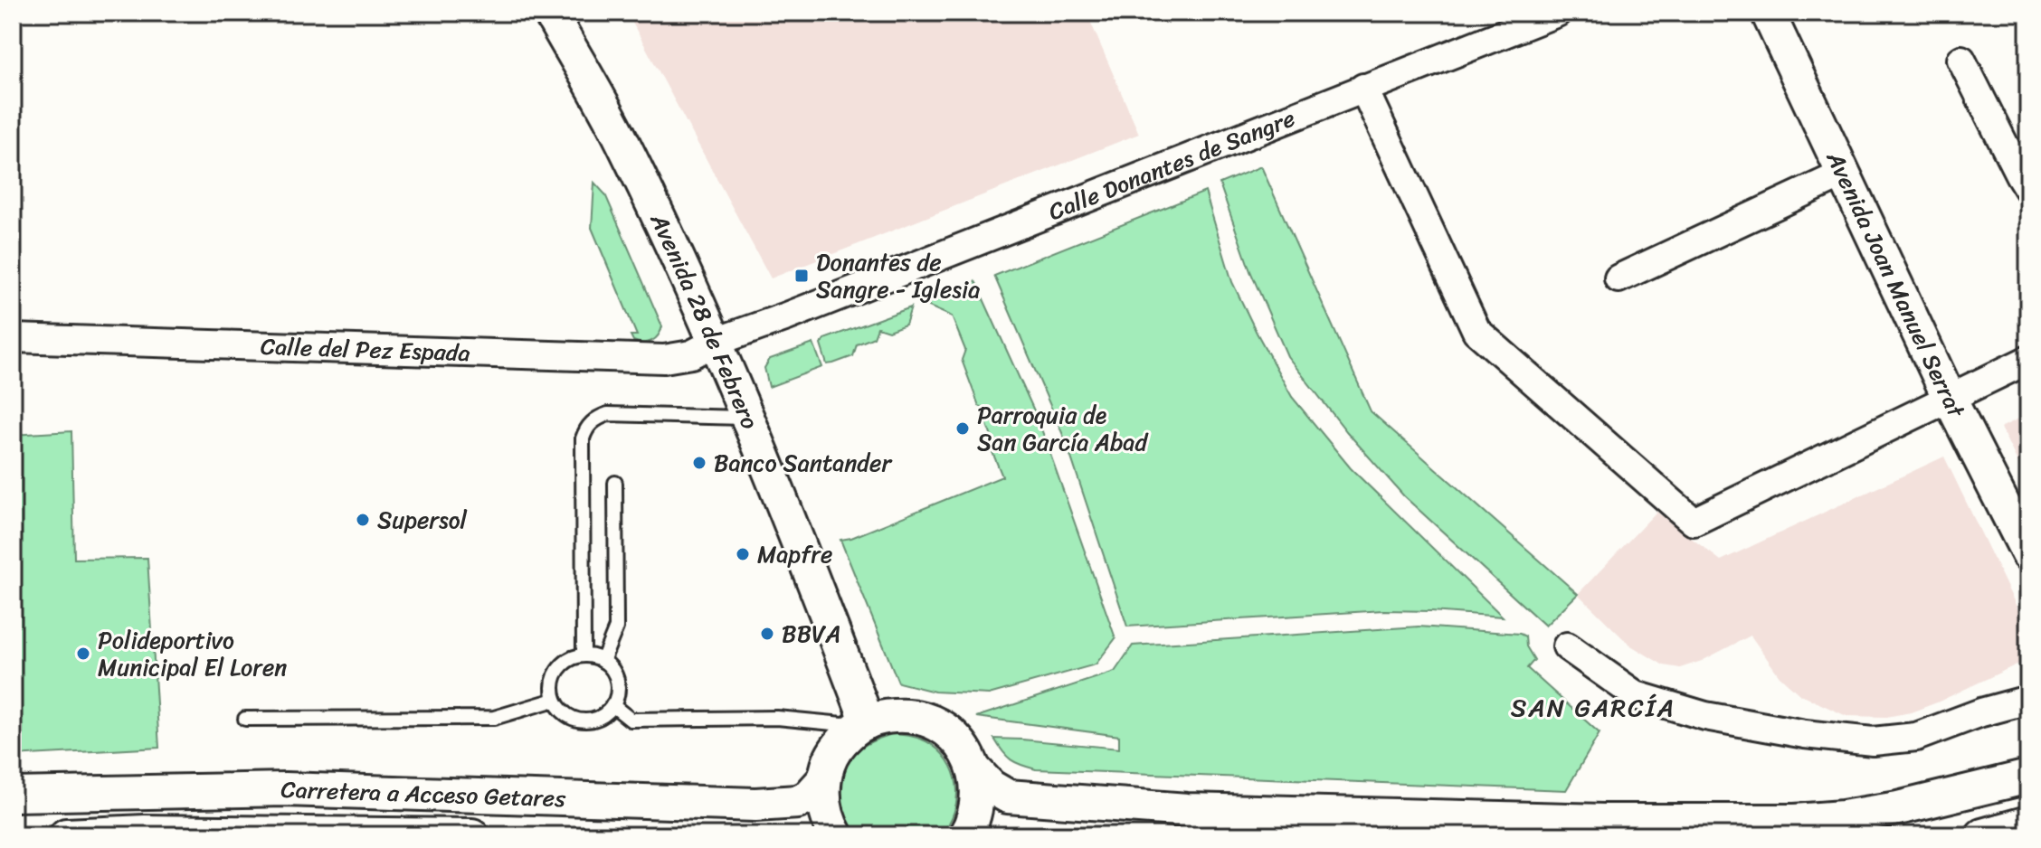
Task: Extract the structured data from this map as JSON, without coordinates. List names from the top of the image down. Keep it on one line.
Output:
{"streets":{"street":["Calle Donantes de Sangre","Avenida Joan Manuel Serrat","Avenida 28 de Febrero","Calle del Pez Espada","Carretera a Acceso Getares"]},"crossings":[["Calle Donantes de Sangre","Avenida 28 de Febrero"],["Calle Donantes de Sangre","Calle del Pez Espada"],["Avenida 28 de Febrero","Calle del Pez Espada"]],"districts":["SAN GARCÍA"],"places":{"transit":["Donantes de Sangre - Iglesia"],"other":["Parroquia de San García Abad","Banco Santander","Supersol","Mapfre","BBVA","Polideportivo Municipal El Loren"]}}
